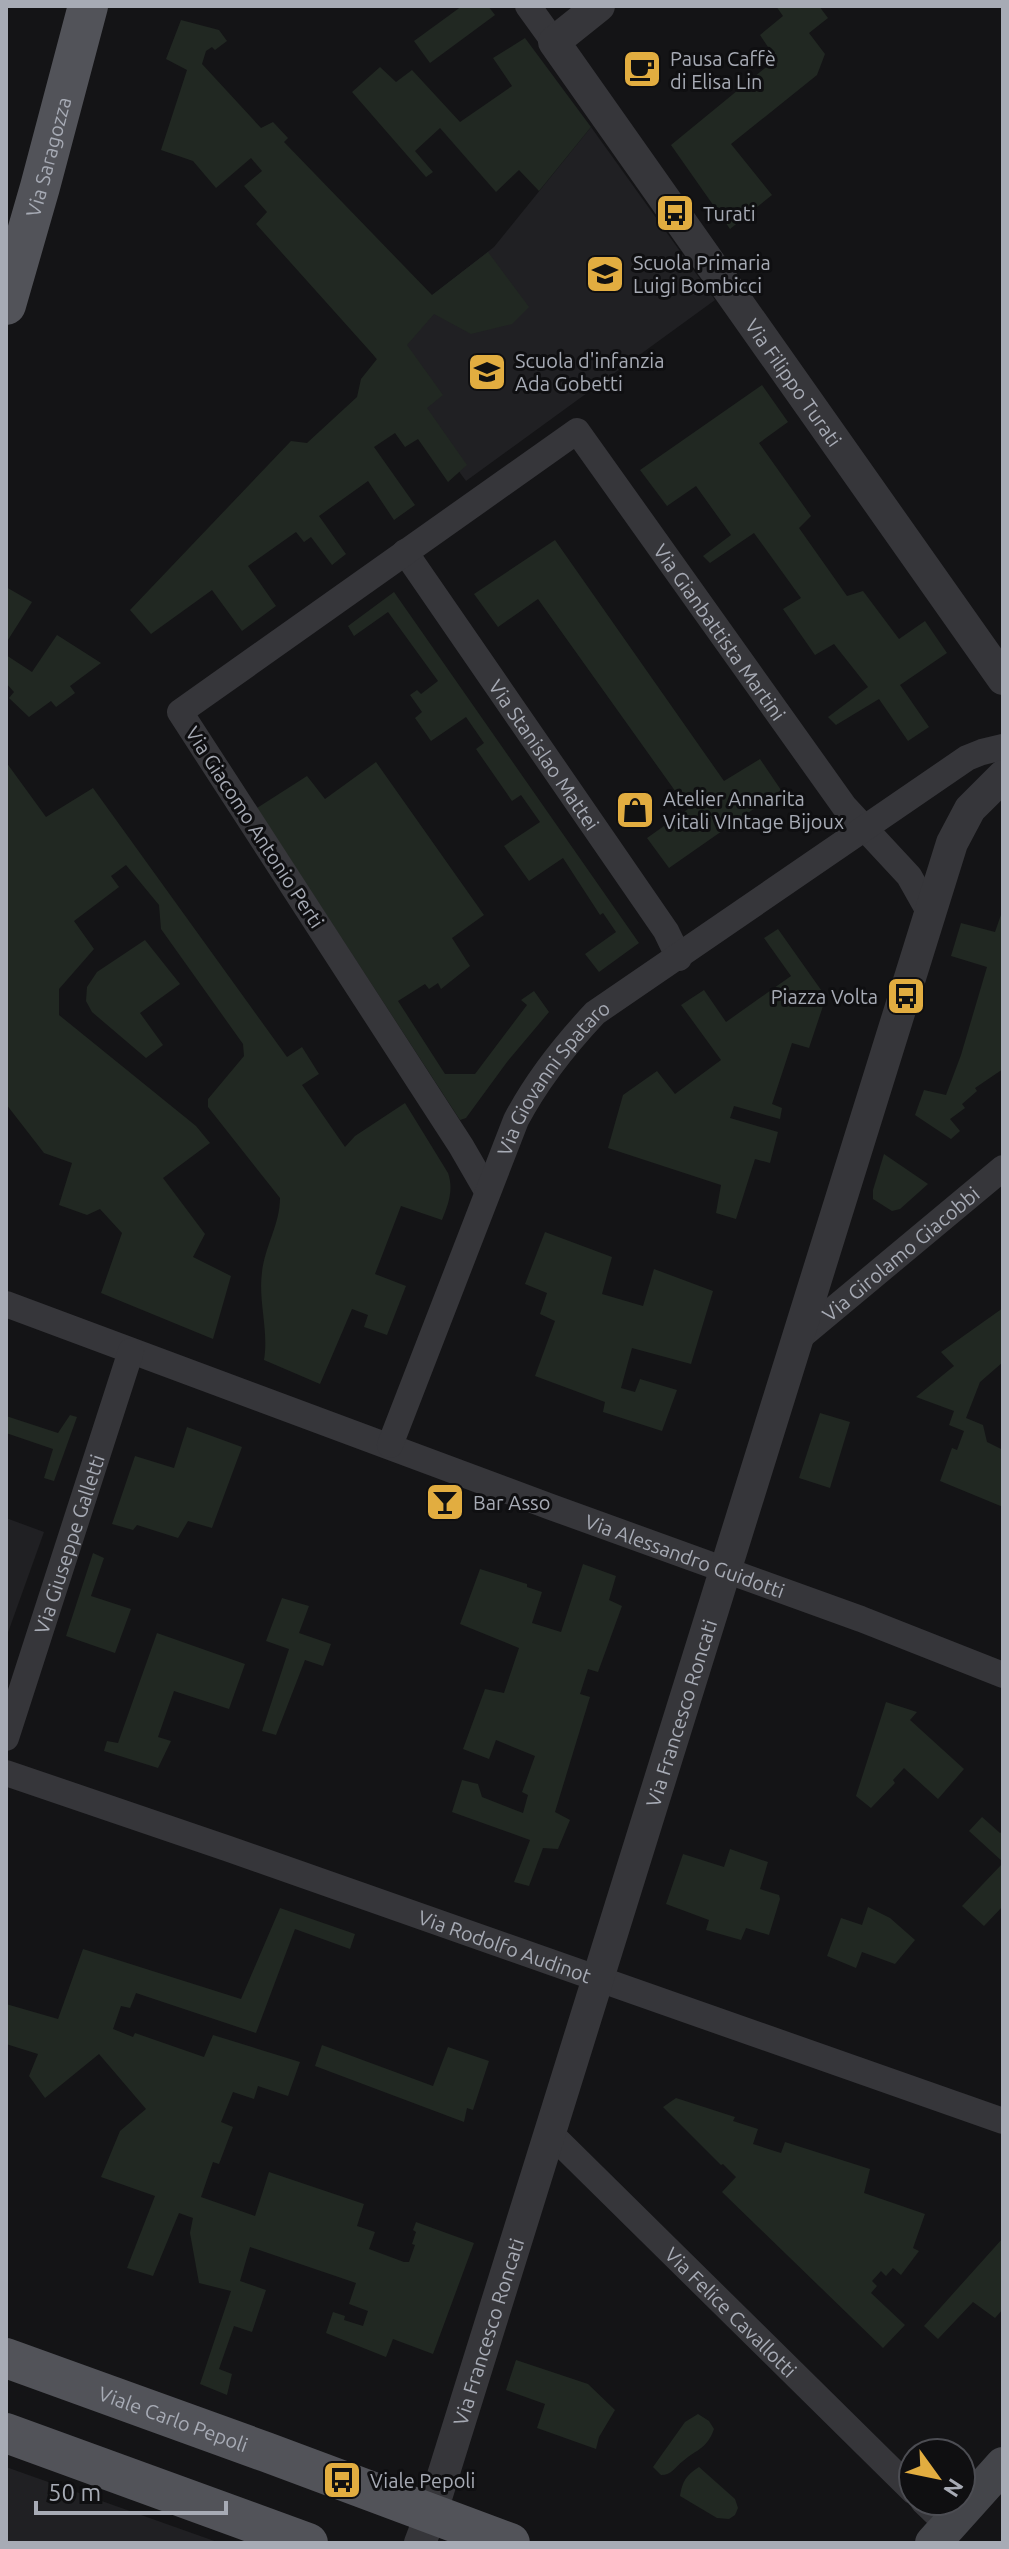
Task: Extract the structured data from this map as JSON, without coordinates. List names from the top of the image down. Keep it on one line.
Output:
{"streets":{"main road":["Via Saragozza","Viale Carlo Pepoli"],"street":["Via Filippo Turati","Via Gianbattista Martini","Via Stanislao Mattei","Via Giacomo Antonio Perti","Via Giovanni Spataro","Via Girolamo Giacobbi","Via Giuseppe Galletti","Via Alessandro Guidotti","Via Francesco Roncati","Via Rodolfo Audinot","Via Felice Cavallotti"]},"crossings":[["Via Gianbattista Martini","Via Giacomo Antonio Perti"],["Via Gianbattista Martini","Via Giovanni Spataro"],["Via Gianbattista Martini","Via Francesco Roncati"],["Via Stanislao Mattei","Via Giacomo Antonio Perti"],["Via Stanislao Mattei","Via Giovanni Spataro"],["Via Giacomo Antonio Perti","Via Giovanni Spataro"],["Via Giovanni Spataro","Via Alessandro Guidotti"],["Via Girolamo Giacobbi","Via Francesco Roncati"],["Via Giuseppe Galletti","Via Alessandro Guidotti"],["Via Alessandro Guidotti","Via Francesco Roncati"],["Via Francesco Roncati","Via Rodolfo Audinot"],["Via Francesco Roncati","Via Felice Cavallotti"],["Via Francesco Roncati","Viale Carlo Pepoli"]],"places":{"cafe":["Pausa Caffè di Elisa Lin"],"bus stop":["Turati","Piazza Volta","Viale Pepoli"],"school or university":["Scuola Primaria Luigi Bombicci","Scuola d'infanzia Ada Gobetti"],"shop":["Atelier Annarita Vitali VIntage Bijoux"],"bar":["Bar Asso"]},"scale_bar":"50 m","north":"bottom right"}
